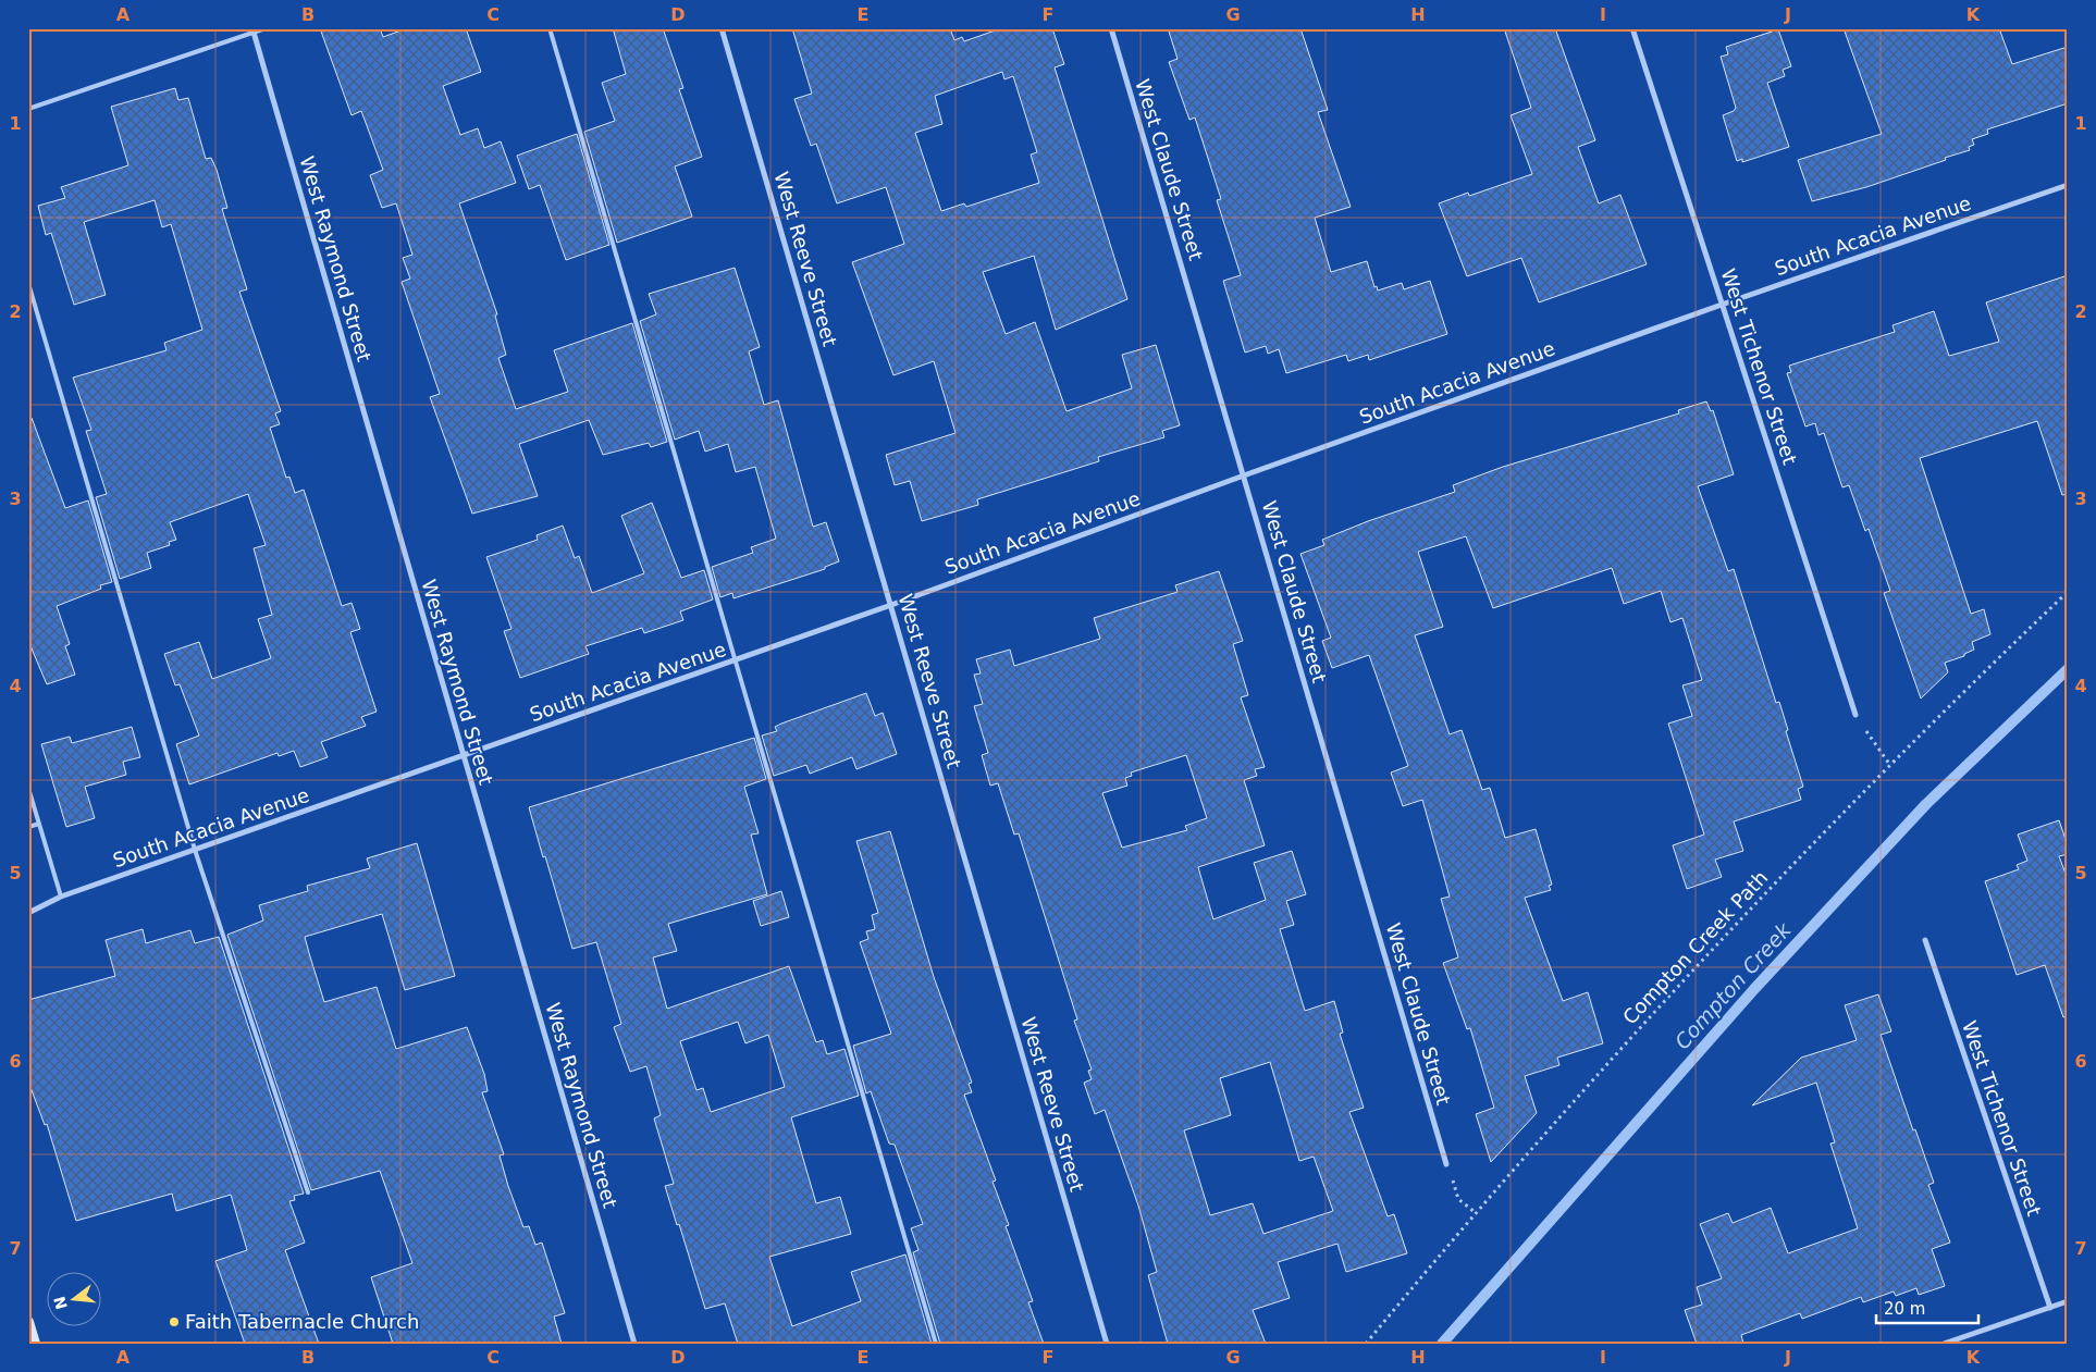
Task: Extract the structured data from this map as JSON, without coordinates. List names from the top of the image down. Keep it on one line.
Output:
{"streets":{"street":["West Claude Street","South Acacia Avenue","West Raymond Street","West Reeve Street","West Tichenor Street"],"path":["Compton Creek Path"]},"crossings":[["West Claude Street","South Acacia Avenue"],["South Acacia Avenue","West Raymond Street"],["South Acacia Avenue","West Reeve Street"],["South Acacia Avenue","West Tichenor Street"]],"water":["Compton Creek"],"places":["Faith Tabernacle Church"],"scale_bar":"20 m","north":"left","grid":{"columns":["A","B","C","D","E","F","G","H","I","J","K"],"rows":["1","2","3","4","5","6","7"]}}
